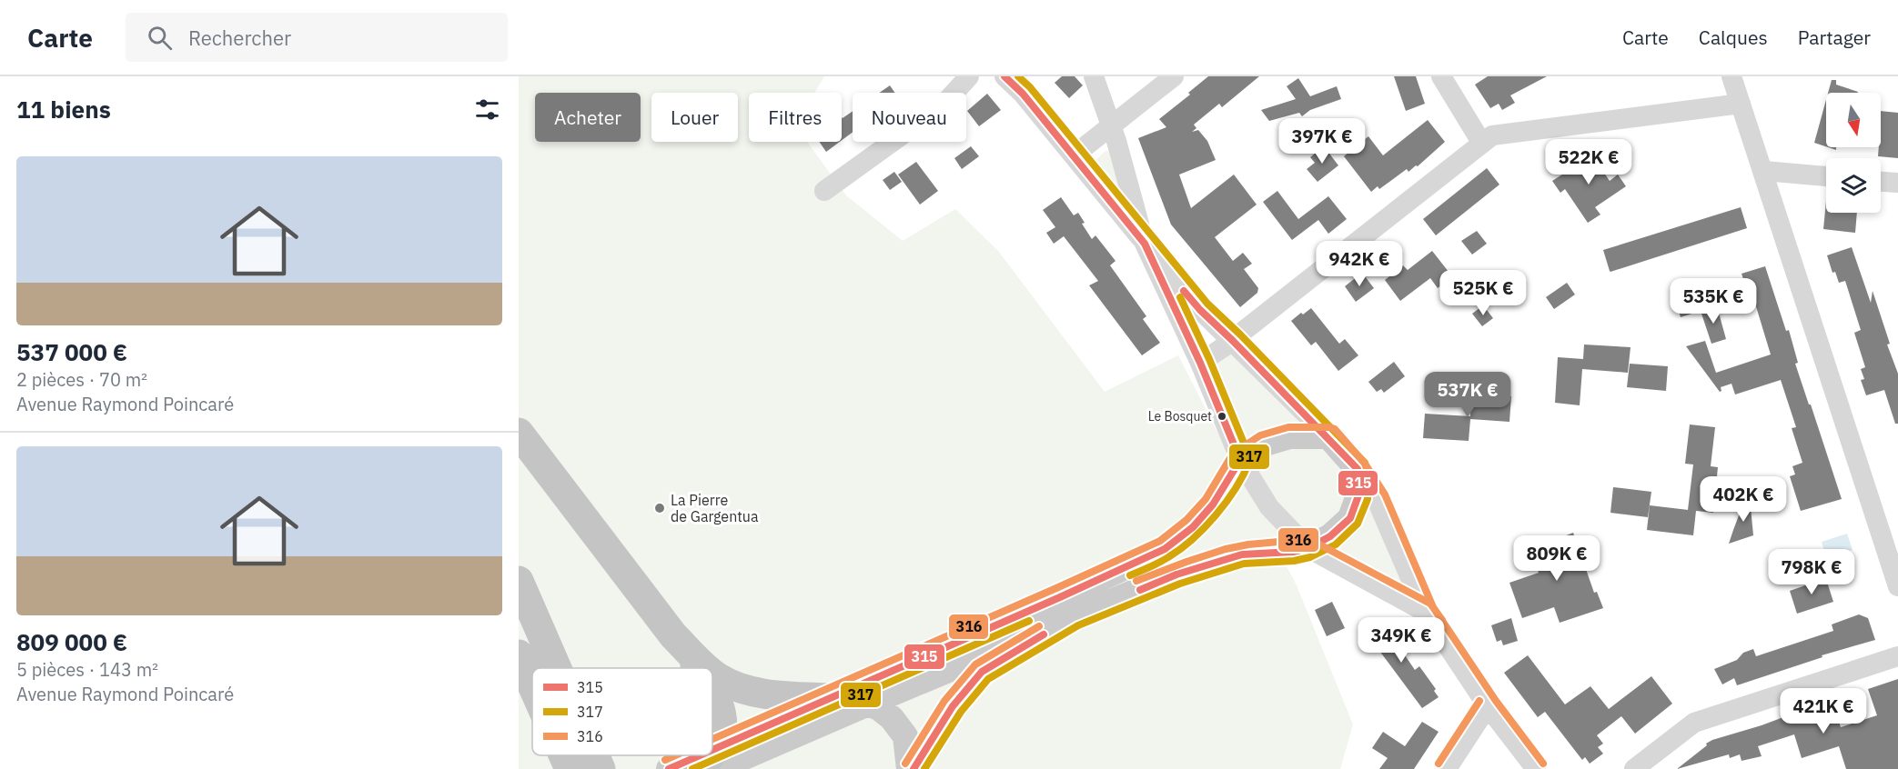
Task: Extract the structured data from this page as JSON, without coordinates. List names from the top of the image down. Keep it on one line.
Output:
{"places":["Le Bosquet","La Pierre de Gargentua"],"lines":["transit line 315","transit line 317","transit line 316"],"legend":["315","317","316"],"north":"bottom","page":{"header":"Carte","search":"Rechercher","nav":["Carte","Calques","Partager"],"heading":"11 biens","chip":["Acheter","Louer","Filtres","Nouveau"],"price":["397K €","522K €","942K €","525K €","535K €","537K €","402K €","809K €","798K €","349K €","421K €"],"list":[{"name":"537 000 €","note":"2 pièces · 70 m² · Avenue Raymond Poincaré"},{"name":"809 000 €","note":"5 pièces · 143 m² · Avenue Raymond Poincaré"}]}}
